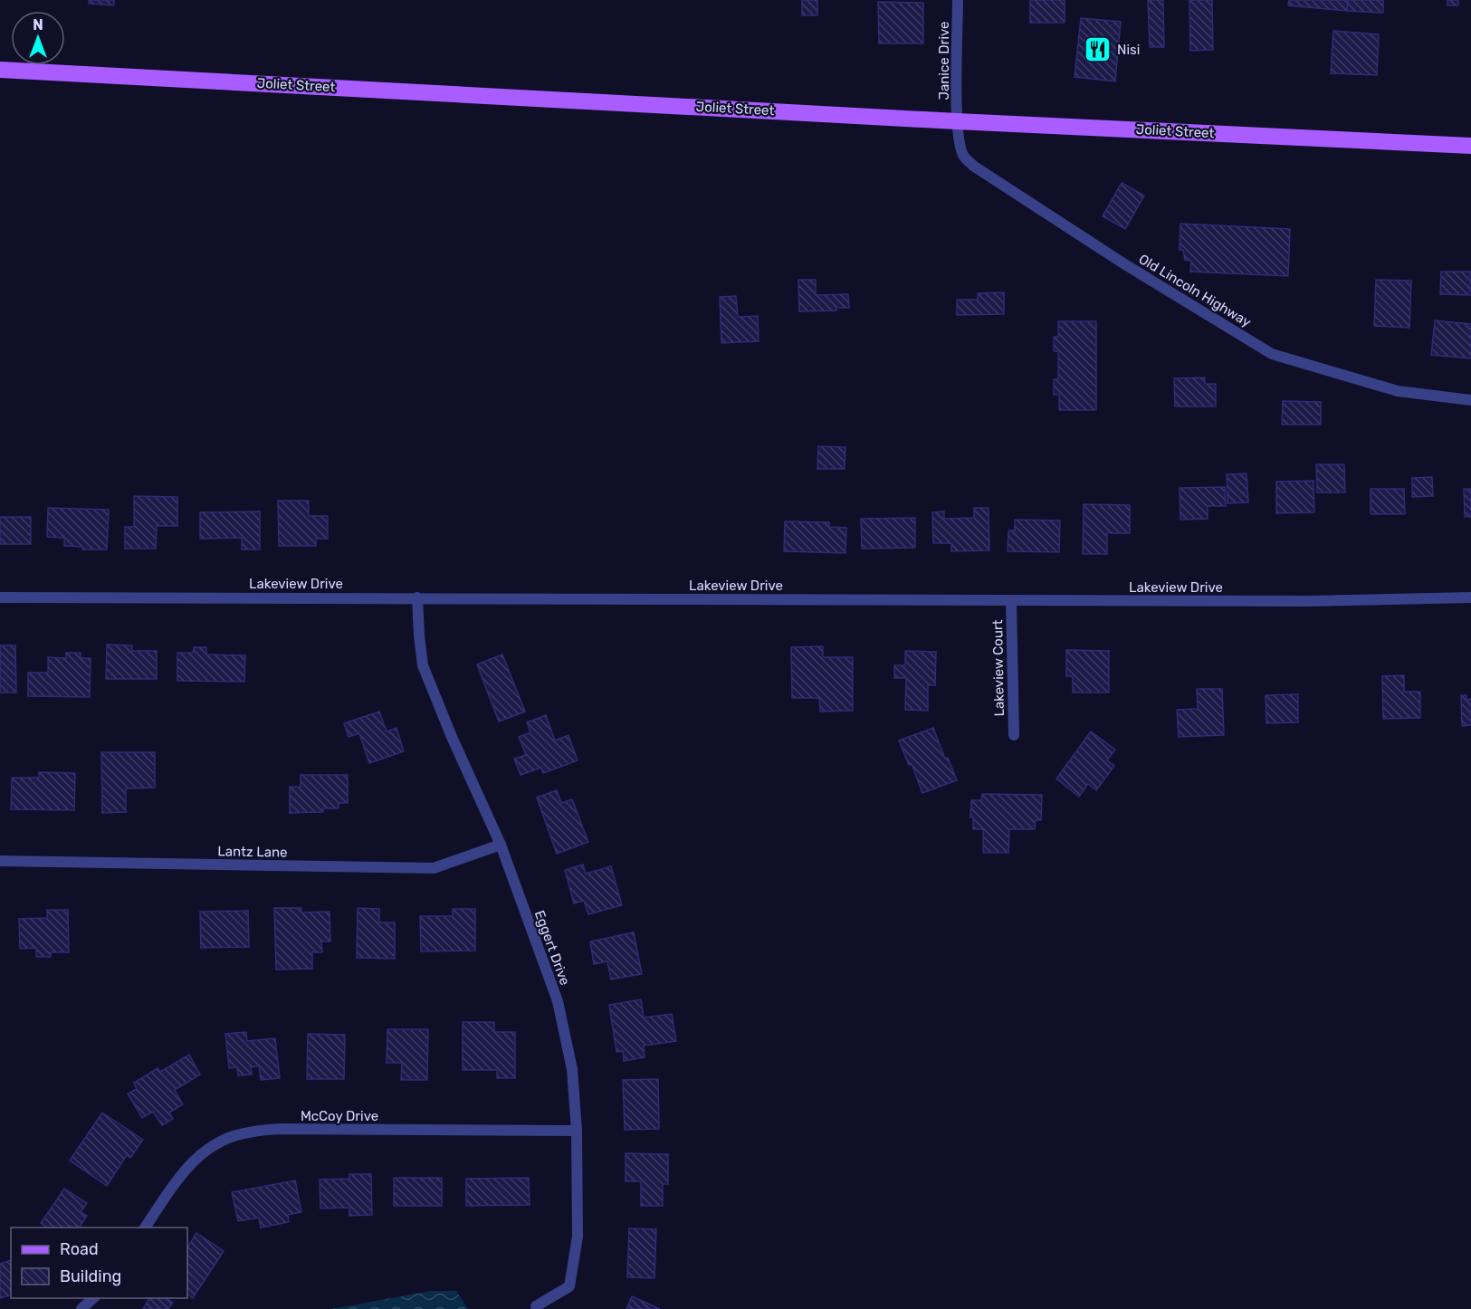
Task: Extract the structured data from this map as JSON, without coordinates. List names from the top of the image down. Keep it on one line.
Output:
{"streets":{"main road":["Joliet Street"],"street":["Janice Drive","Old Lincoln Highway","Lakeview Drive","Lakeview Court","Lantz Lane","Eggert Drive","McCoy Drive"]},"crossings":[["Janice Drive","Joliet Street"],["Janice Drive","Old Lincoln Highway"],["Joliet Street","Old Lincoln Highway"],["Lakeview Drive","Lakeview Court"],["Lakeview Drive","Eggert Drive"],["Lantz Lane","Eggert Drive"],["Eggert Drive","McCoy Drive"]],"places":{"restaurant":["Nisi"]},"legend":["Road","Building"],"north":"top"}
